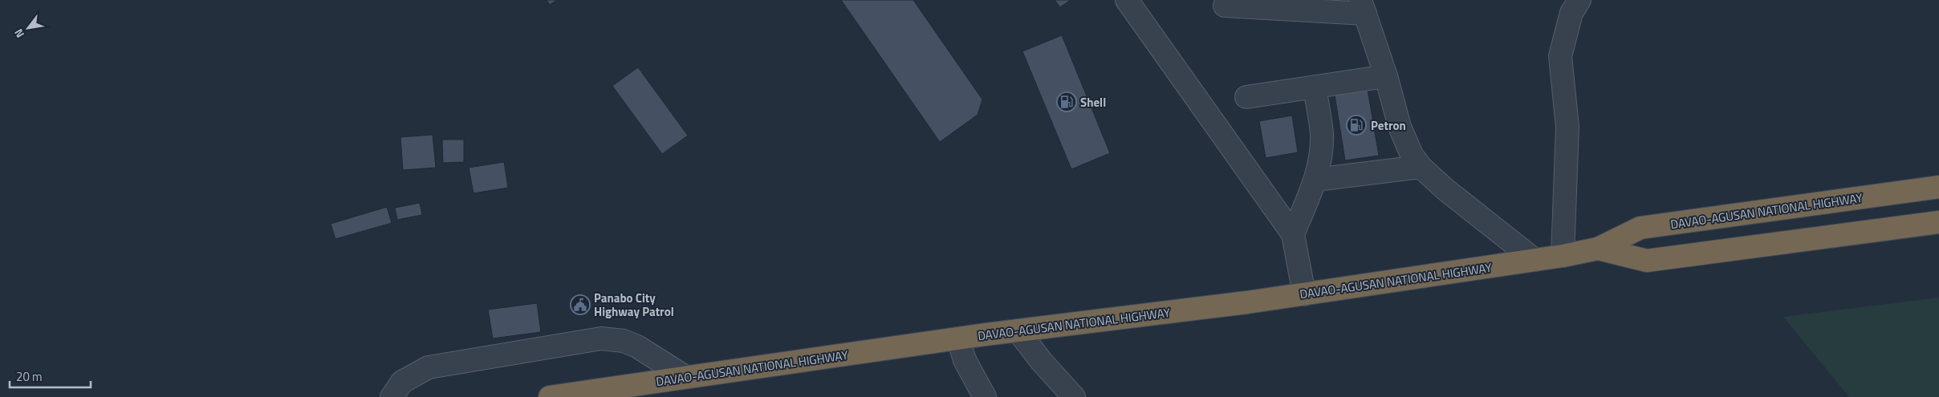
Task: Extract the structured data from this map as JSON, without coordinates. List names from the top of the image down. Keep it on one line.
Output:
{"streets":{"highway":["DAVAO-AGUSAN NATIONAL HIGHWAY"]},"places":{"fuel station":["Shell","Petron"],"public building":["Panabo City Highway Patrol"]},"scale_bar":"20 m","north":"bottom left"}
